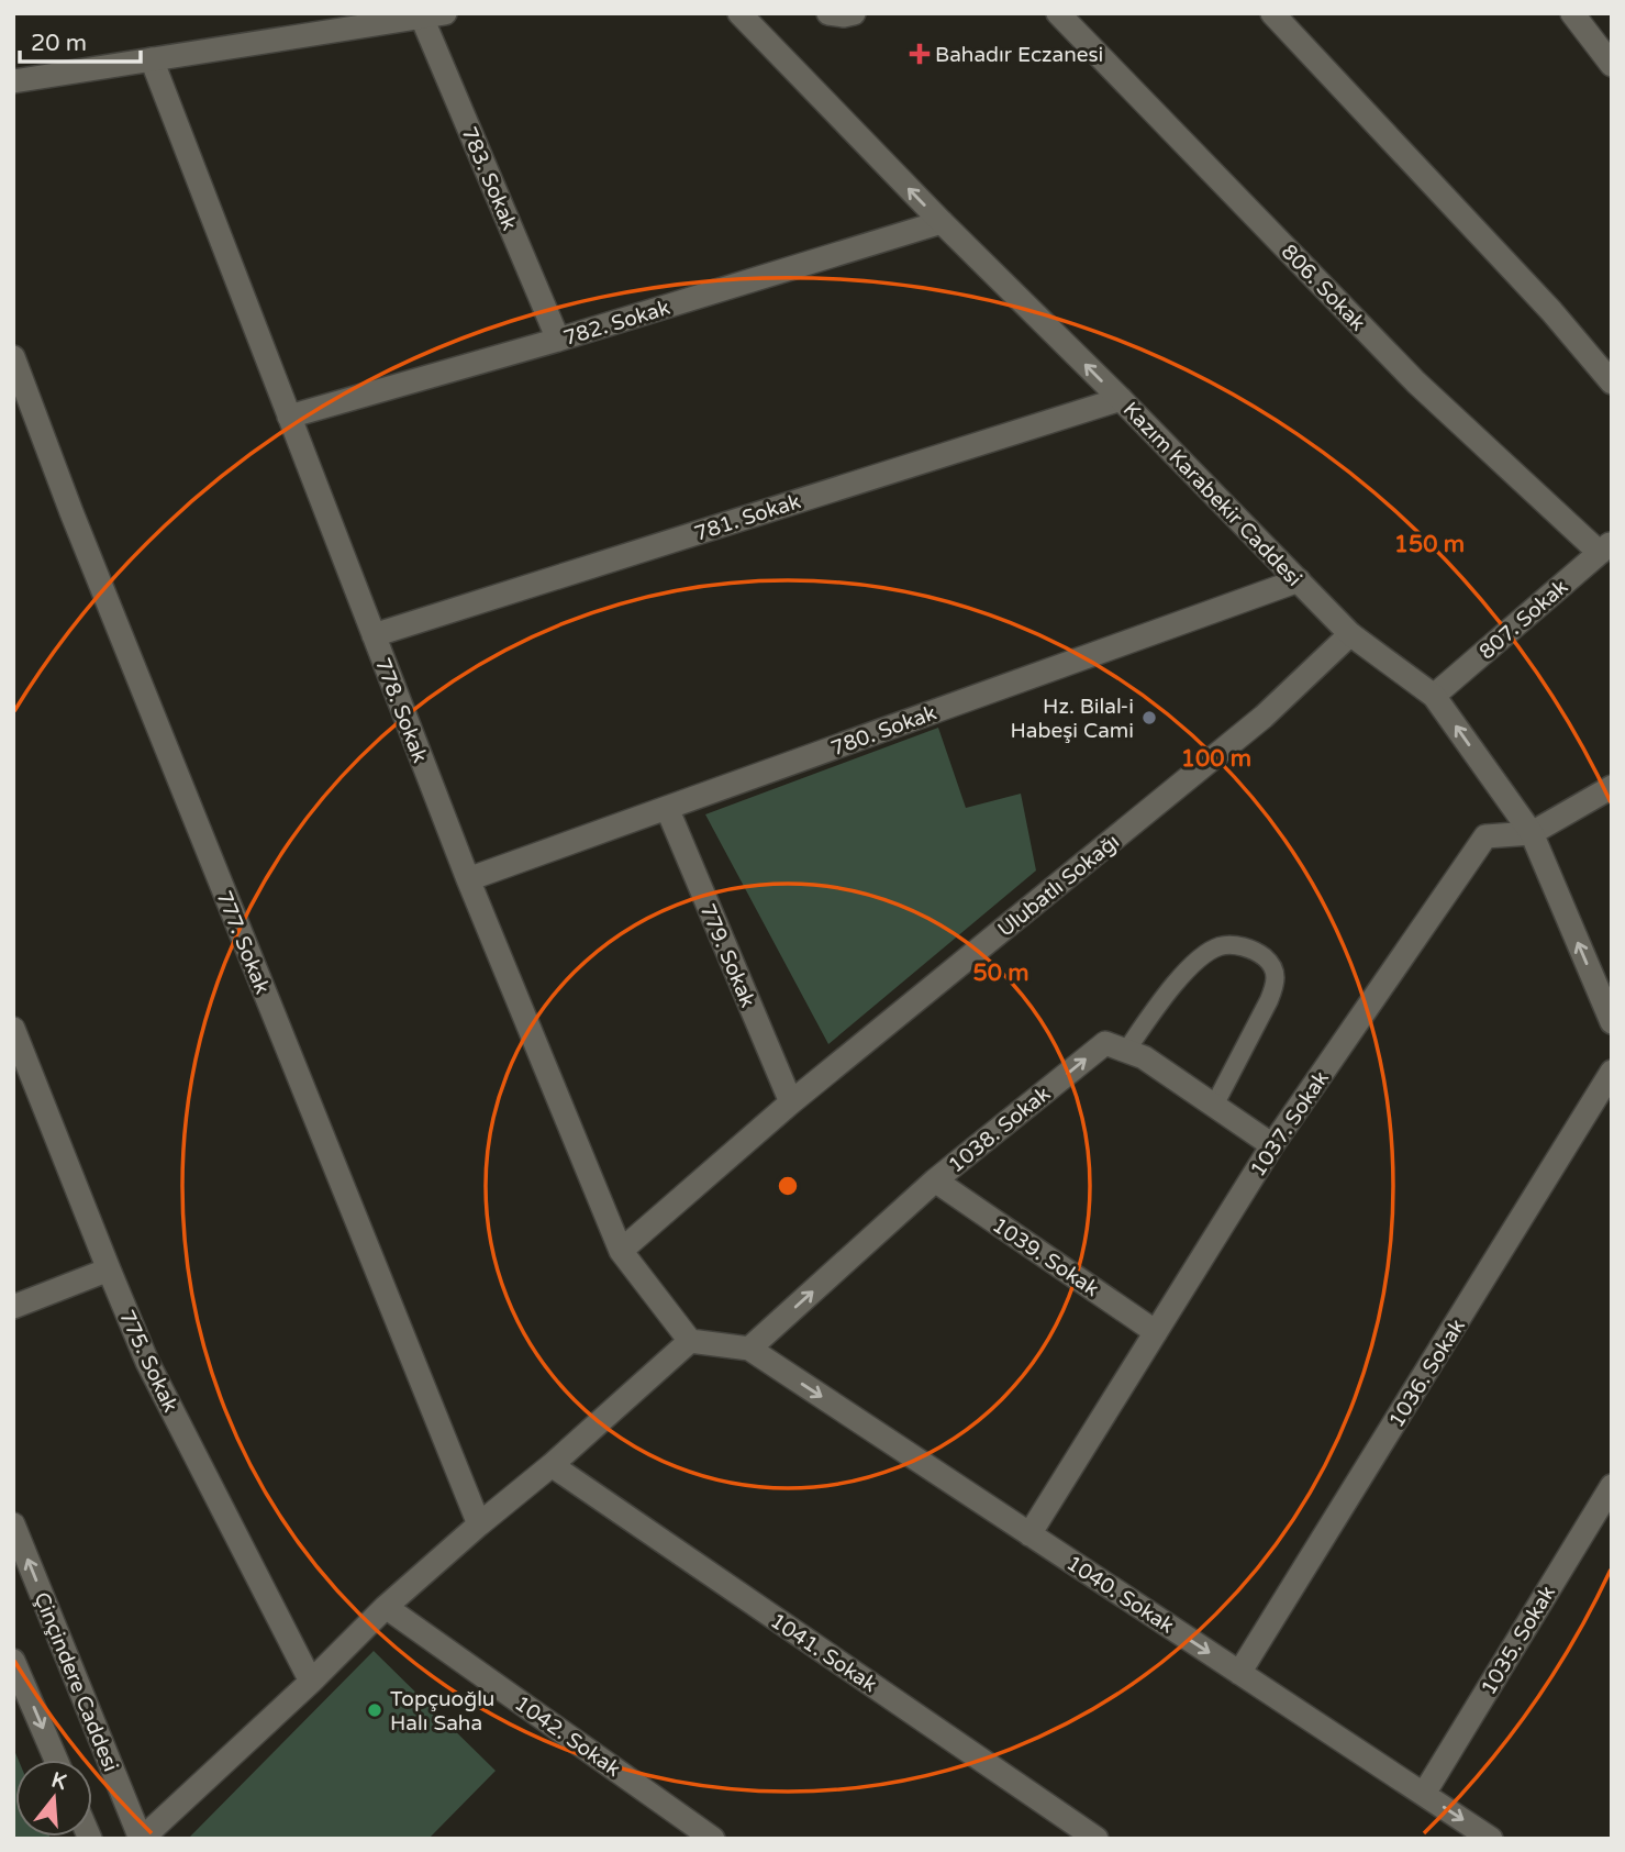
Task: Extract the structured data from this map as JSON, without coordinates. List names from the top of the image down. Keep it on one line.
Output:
{"streets":{"street":["783. Sokak","806. Sokak","782. Sokak","Kazım Karabekir Caddesi","781. Sokak","807. Sokak","778. Sokak","780. Sokak","Ulubatlı Sokağı","777. Sokak","779. Sokak","1037. Sokak","1038. Sokak","1039. Sokak","775. Sokak","1036. Sokak","1040. Sokak","1035. Sokak","1041. Sokak","Çinçindere Caddesi","1042. Sokak"]},"crossings":[["783. Sokak","782. Sokak"],["806. Sokak","807. Sokak"],["782. Sokak","Kazım Karabekir Caddesi"],["782. Sokak","778. Sokak"],["Kazım Karabekir Caddesi","781. Sokak"],["Kazım Karabekir Caddesi","807. Sokak"],["Kazım Karabekir Caddesi","780. Sokak"],["Kazım Karabekir Caddesi","Ulubatlı Sokağı"],["Kazım Karabekir Caddesi","1037. Sokak"],["781. Sokak","778. Sokak"],["778. Sokak","780. Sokak"],["778. Sokak","Ulubatlı Sokağı"],["780. Sokak","779. Sokak"],["Ulubatlı Sokağı","779. Sokak"],["1037. Sokak","1039. Sokak"],["1037. Sokak","1040. Sokak"],["1038. Sokak","1039. Sokak"],["1038. Sokak","1040. Sokak"],["1036. Sokak","1040. Sokak"],["1040. Sokak","1035. Sokak"]],"one_way":["Kazım Karabekir Caddesi","1038. Sokak","1040. Sokak"],"places":{"health":["Bahadır Eczanesi"],"other":["Hz. Bilal-i Habeşi Cami","Topçuoğlu Halı Saha"]},"scale_bar":"20 m","north":"top","rings":["150 m","100 m","50 m"]}
